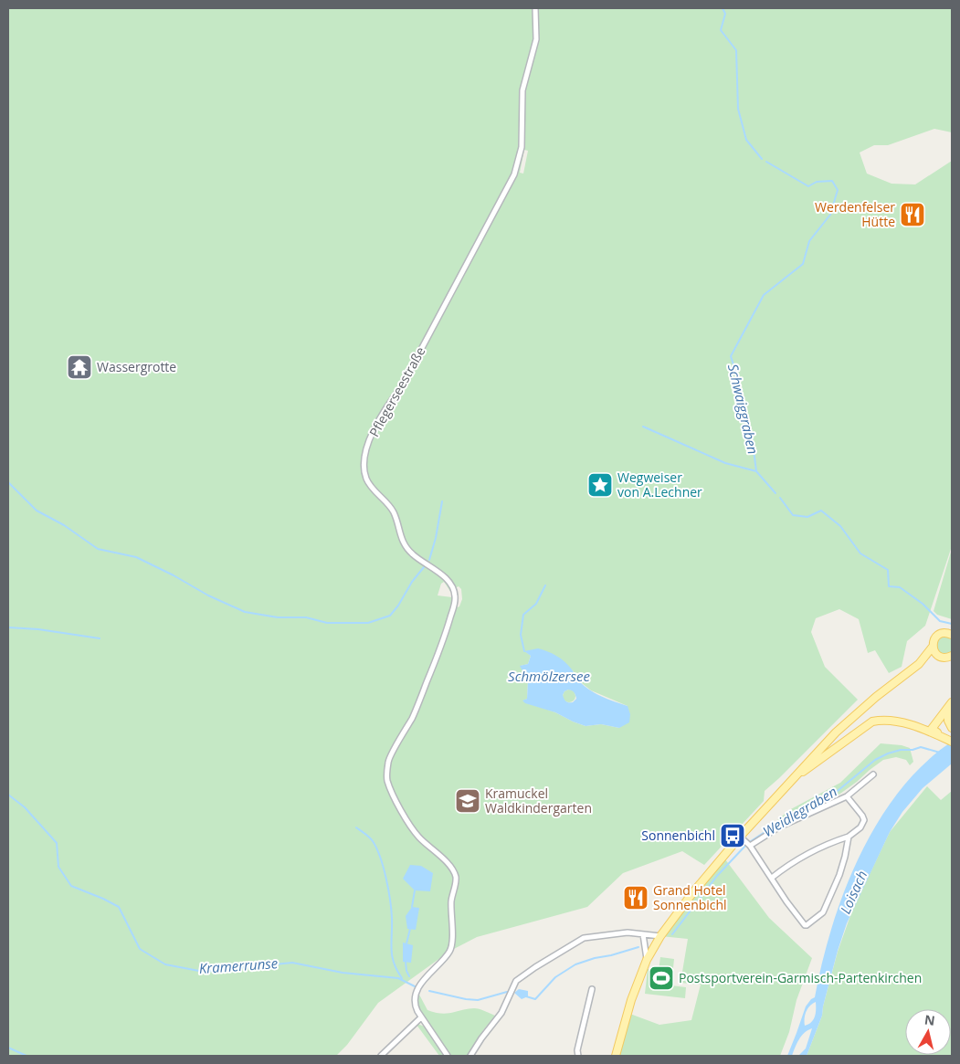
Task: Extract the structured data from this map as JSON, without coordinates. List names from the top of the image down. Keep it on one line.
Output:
{"streets":{"street":["Pflegerseestraße"]},"water":["Schwaiggraben","Schmölzersee","Weidlegraben","Loisach","Kramerrunse"],"places":{"restaurant":["Werdenfelser Hütte","Grand Hotel Sonnenbichl"],"temple":["Wassergrotte"],"place":["Wegweiser von A.Lechner"],"school or university":["Kramuckel Waldkindergarten"],"bus stop":["Sonnenbichl"],"sports":["Postsportverein-Garmisch-Partenkirchen"]},"north":"top"}
